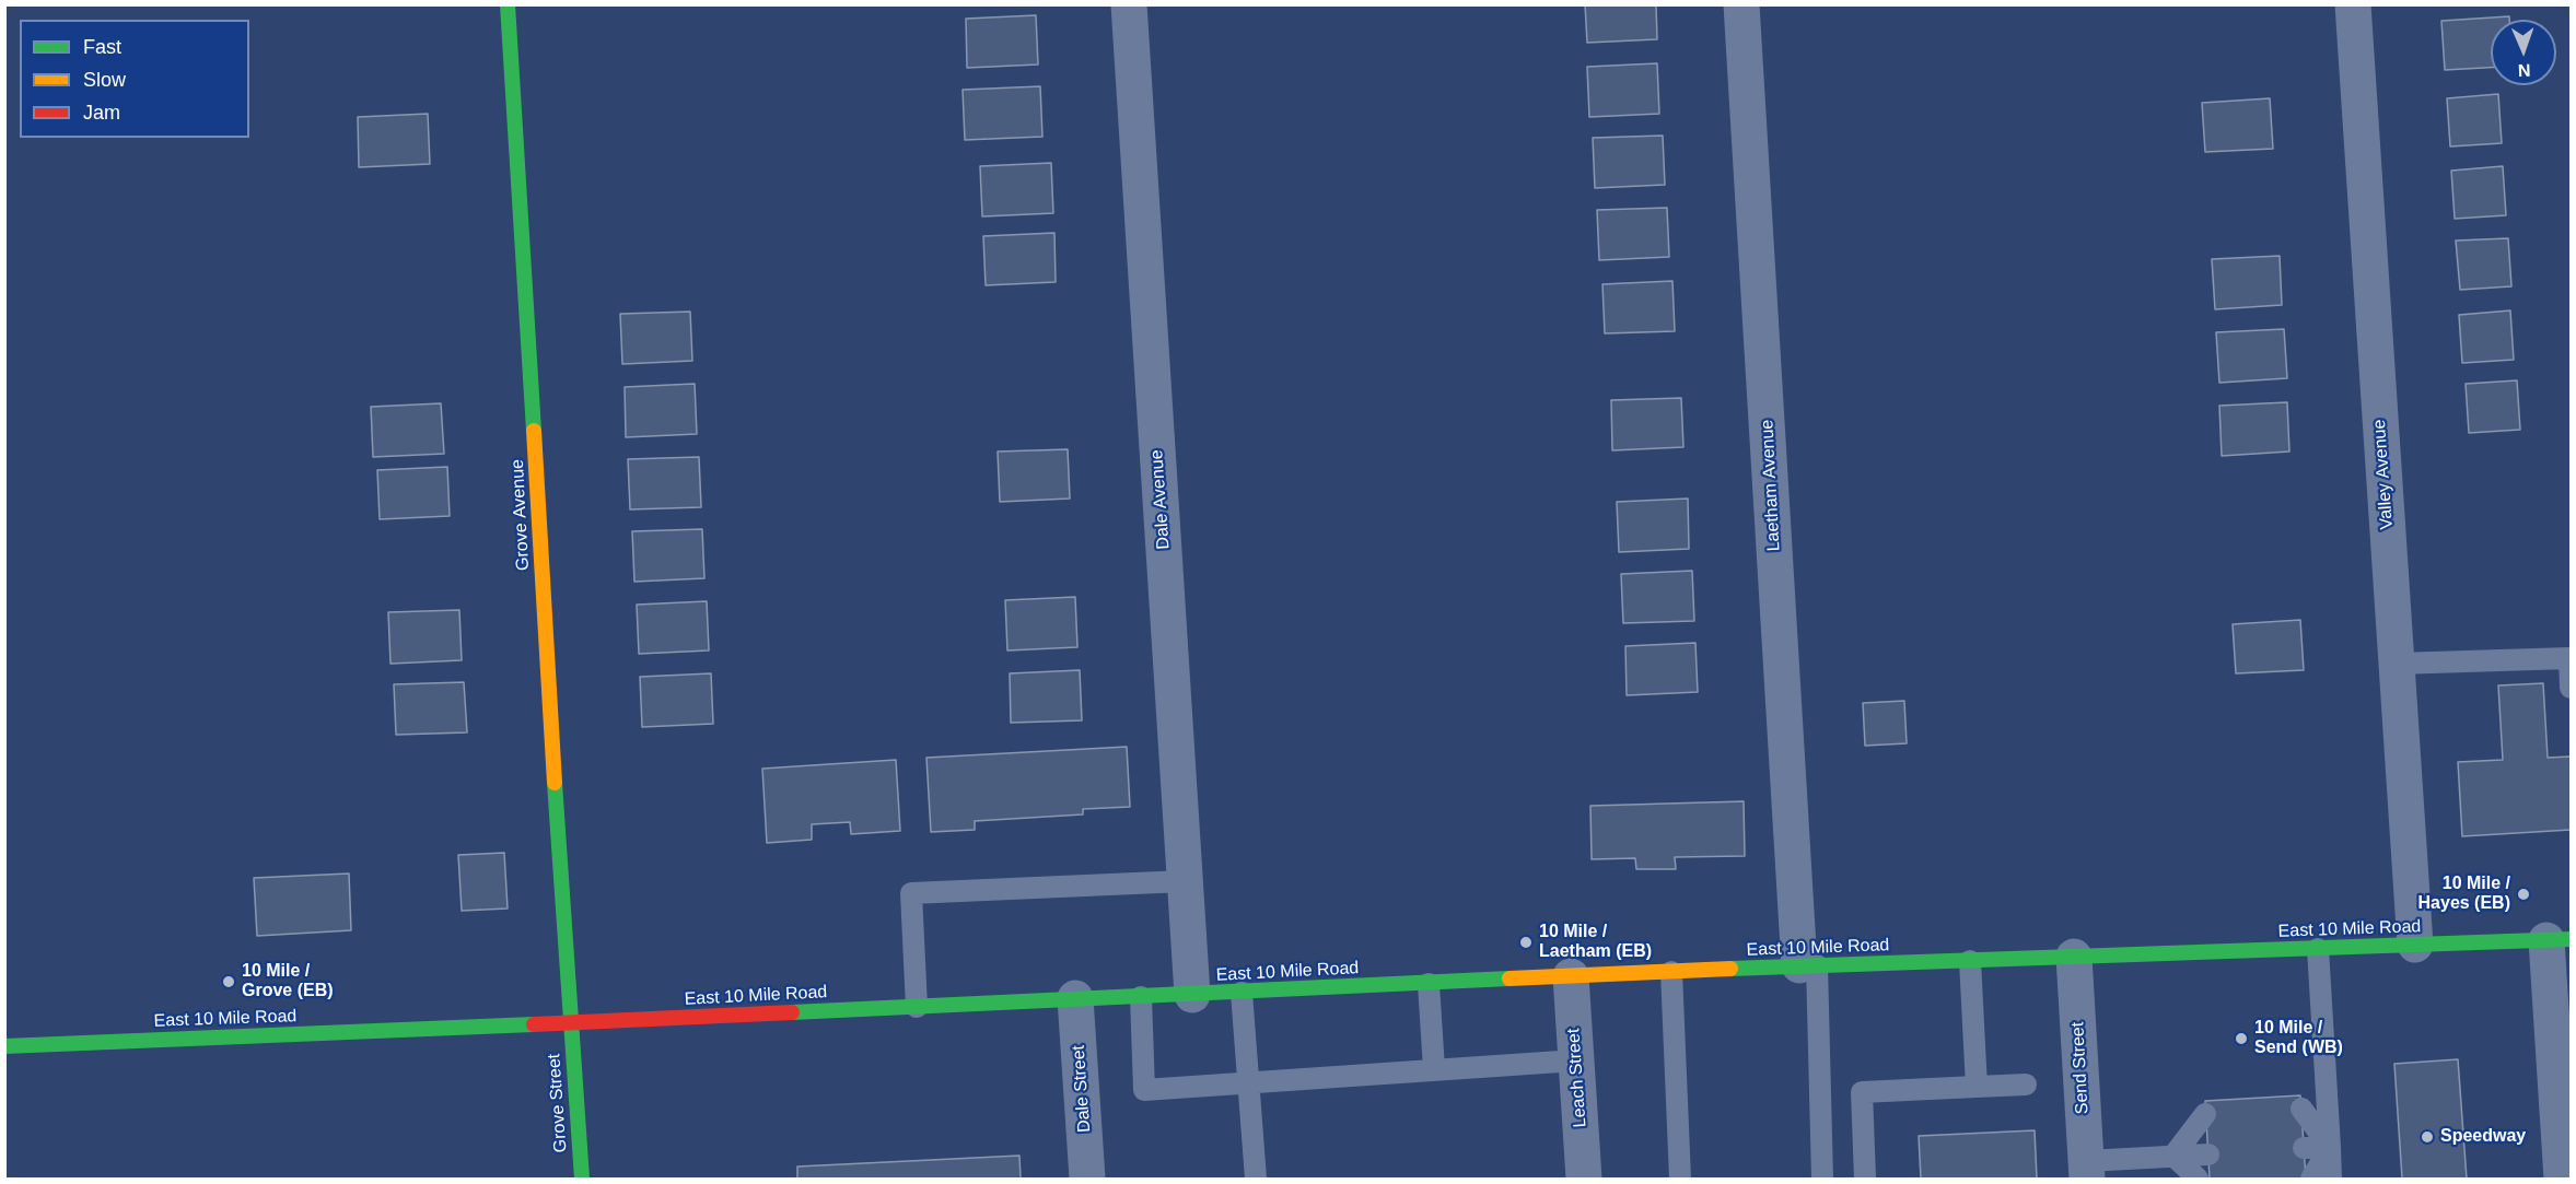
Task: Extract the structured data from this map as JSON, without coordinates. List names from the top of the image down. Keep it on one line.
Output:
{"streets":{"main road":["Grove Avenue","East 10 Mile Road","Grove Street"],"street":["Valley Avenue","Laetham Avenue","Dale Avenue","Send Street","Leach Street","Dale Street"]},"crossings":[["Valley Avenue","East 10 Mile Road"],["Laetham Avenue","East 10 Mile Road"],["Dale Avenue","East 10 Mile Road"],["Grove Avenue","East 10 Mile Road"],["Grove Avenue","Grove Street"],["East 10 Mile Road","Send Street"],["East 10 Mile Road","Leach Street"],["East 10 Mile Road","Dale Street"],["East 10 Mile Road","Grove Street"]],"places":["10 Mile / Hayes (EB)","10 Mile / Laetham (EB)","10 Mile / Grove (EB)","10 Mile / Send (WB)","Speedway"],"legend":["Fast","Slow","Jam"],"north":"bottom"}
